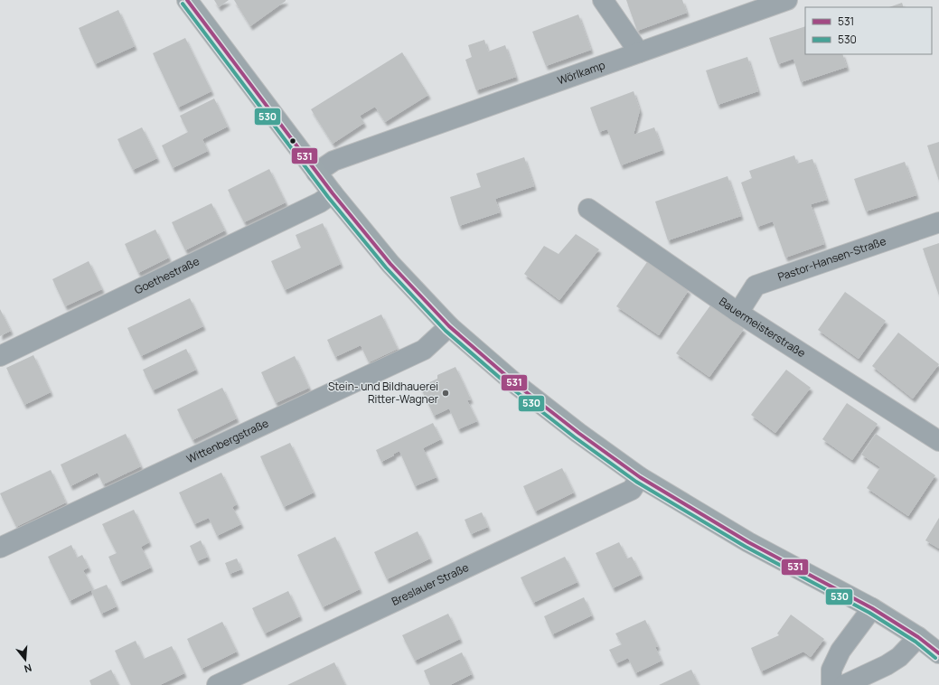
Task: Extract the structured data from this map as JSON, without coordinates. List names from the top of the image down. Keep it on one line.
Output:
{"streets":{"street":["Wörlkamp","Pastor-Hansen-Straße","Goethestraße","Bauermeisterstraße","Wittenbergstraße","Breslauer Straße"]},"crossings":[["Pastor-Hansen-Straße","Bauermeisterstraße"]],"places":["Stein- und Bildhauerei Ritter-Wagner"],"lines":["transit line 531","transit line 530"],"legend":["531","530"],"north":"bottom"}
